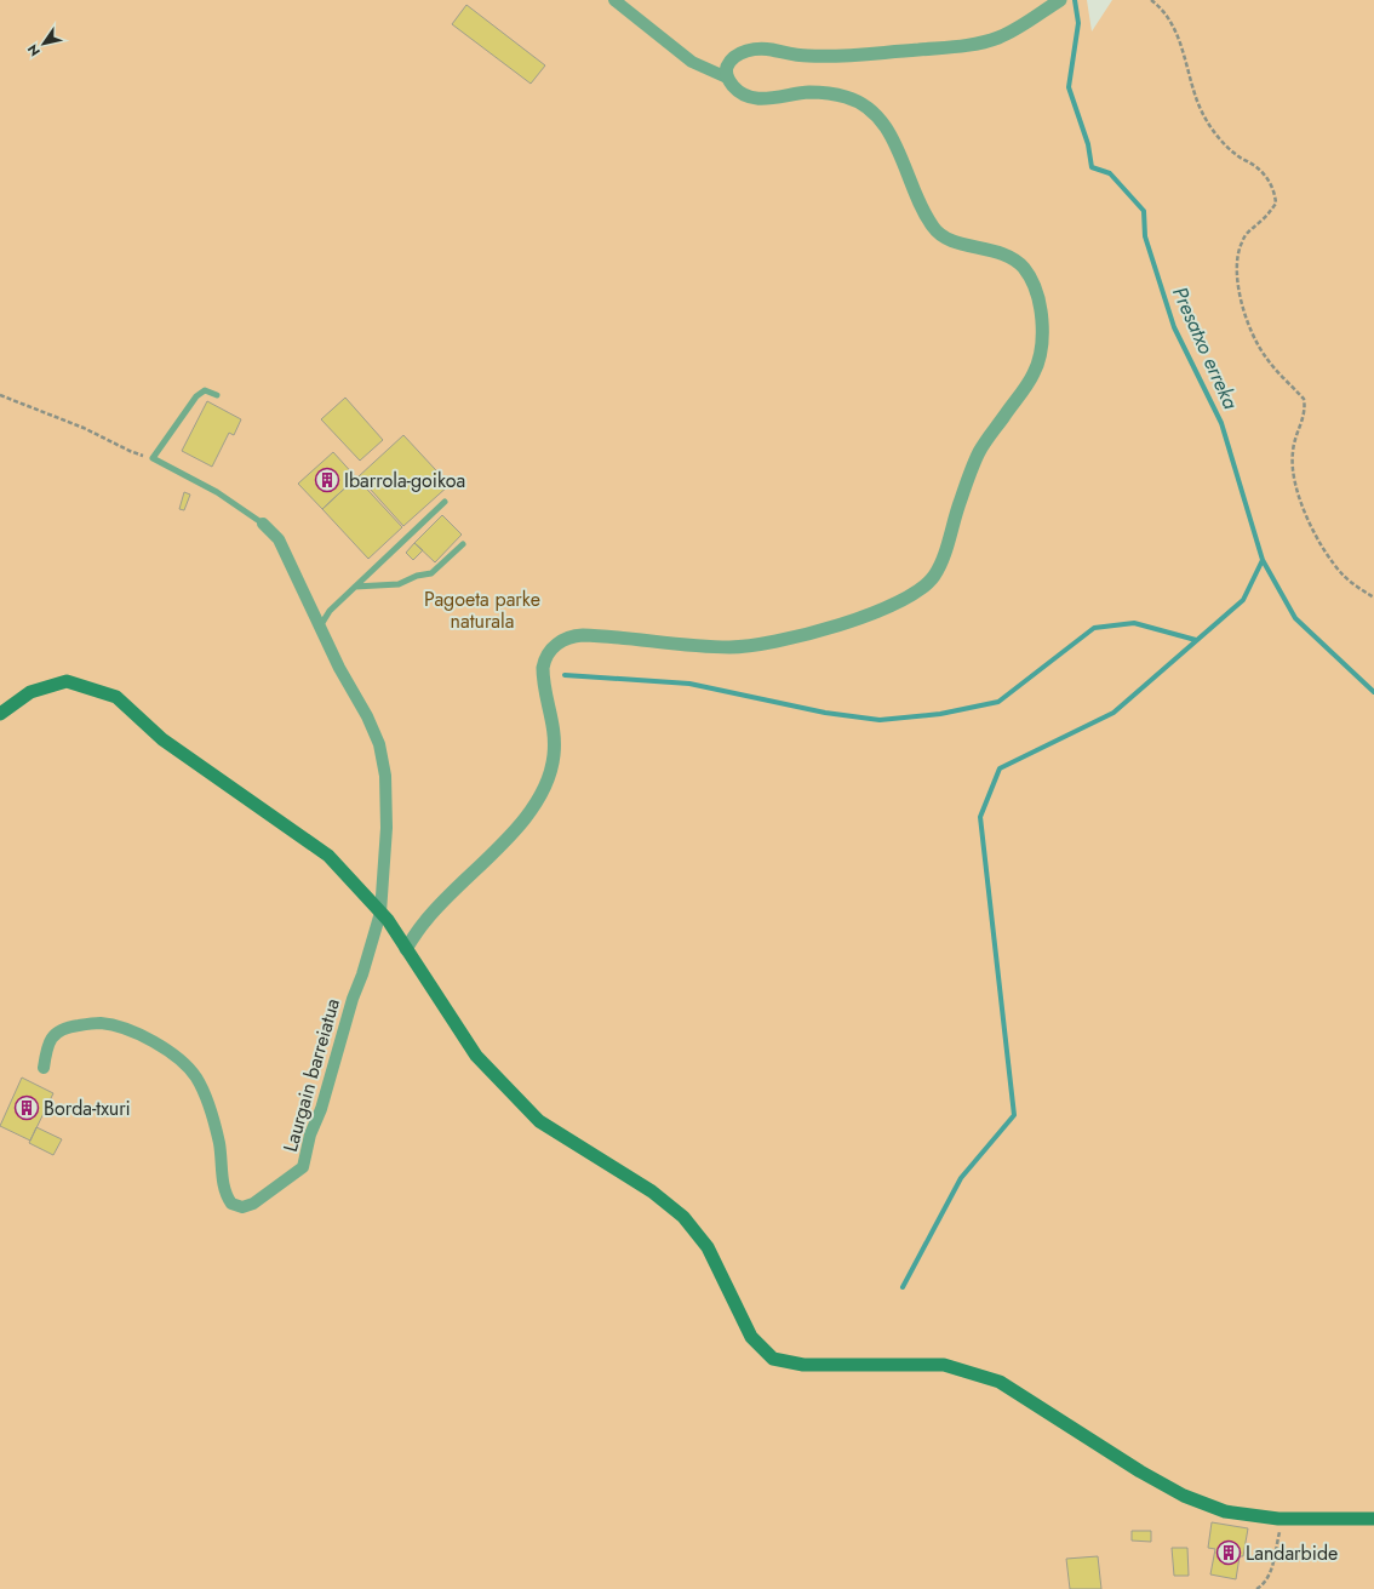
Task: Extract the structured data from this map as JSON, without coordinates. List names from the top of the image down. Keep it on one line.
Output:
{"streets":{"street":["Laurgain barreiatua"]},"water":["Presatxo erreka"],"parks":["Pagoeta parke naturala"],"places":{"building":["Ibarrola-goikoa","Borda-txuri","Landarbide"]},"north":"bottom left"}
